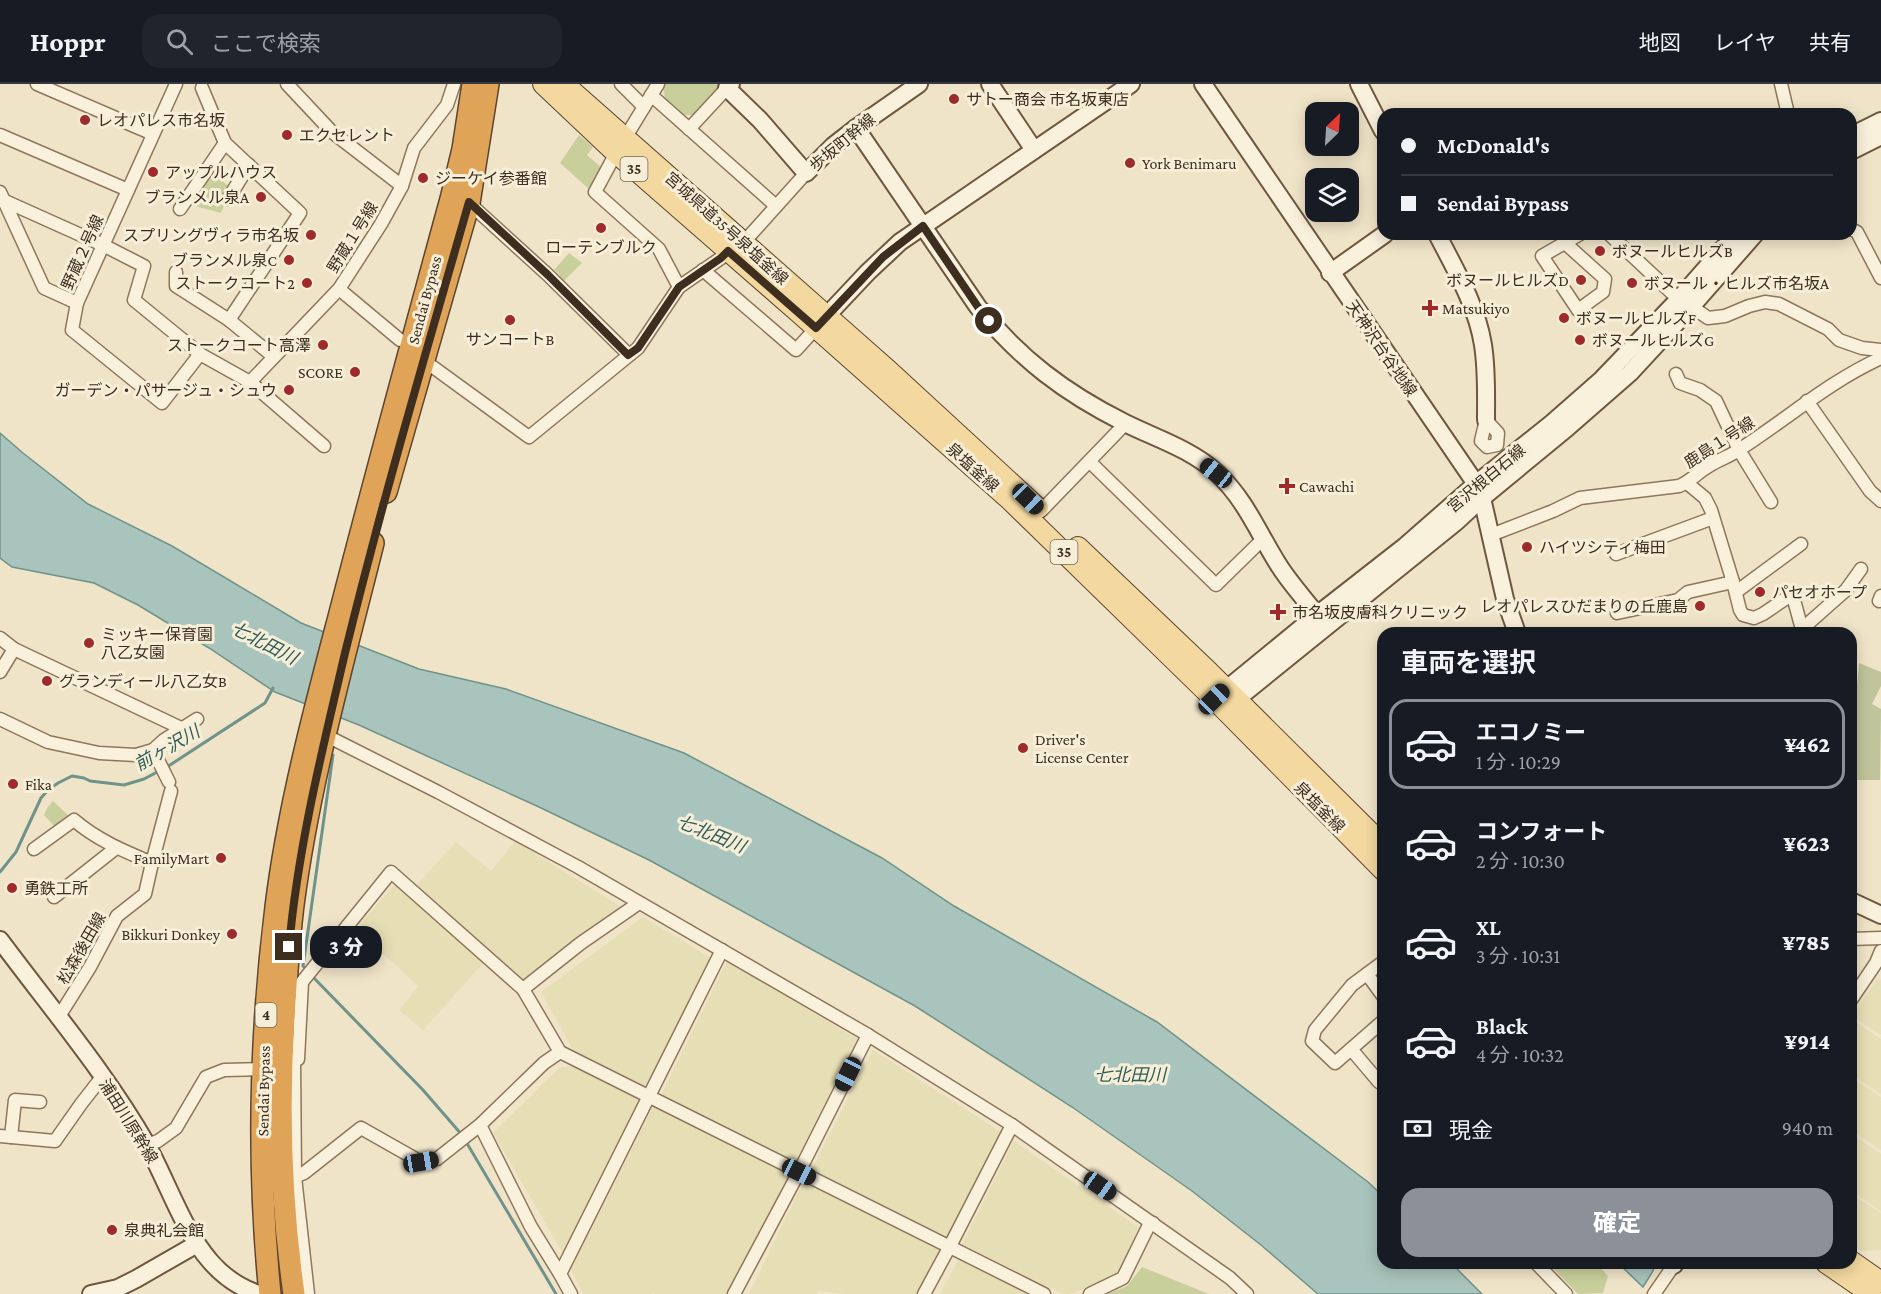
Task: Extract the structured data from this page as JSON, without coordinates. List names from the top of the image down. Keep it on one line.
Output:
{"streets":{"highway":["Sendai Bypass","4"],"main road":["35","宮城県道35号泉塩釜線","泉塩釜線"],"street":["歩坂町幹線","野蔵１号線","野蔵２号線","天神沢台谷地線","鹿島１号線","宮沢根白石線","松森後田線","浦田川原幹線"]},"crossings":[["35","宮城県道35号泉塩釜線"],["宮城県道35号泉塩釜線","泉塩釜線"],["宮城県道35号泉塩釜線","宮沢根白石線"],["天神沢台谷地線","鹿島１号線"],["天神沢台谷地線","宮沢根白石線"],["泉塩釜線","宮沢根白石線"],["松森後田線","浦田川原幹線"]],"water":["七北田川","前ヶ沢川"],"places":{"other":["サトー商会 市名坂東店","レオパレス市名坂","エクセレント","York Benimaru","アップルハウス","ジーケイ参番館","ブランメル泉A","ローテンブルク","スプリングヴィラ市名坂","ボヌールヒルズB","ブランメル泉C","ボヌールヒルズD","ストークコート2","ボヌール・ヒルズ市名坂A","ボヌールヒルズF","サンコートB","ボヌールヒルズG","ストークコート高澤","SCORE","ガーデン・パサージュ・シュウ","ハイツシティ梅田","パセオホープ","レオパレスひだまりの丘鹿島","ミッキー保育園 八乙女園","グランディール八乙女B","Driver's License Center","Fika","FamilyMart","勇鉄工所","Bikkuri Donkey","泉典礼会館"],"health":["Matsukiyo","Cawachi","市名坂皮膚科クリニック"]},"north":"top right","page":{"header":"Hoppr","search":"ここで検索","nav":["地図","レイヤ","共有"],"banner":["McDonald's","Sendai Bypass"],"heading":"車両を選択","list":[{"name":"エコノミー","note":"1 分 · 10:29","value":"¥462"},{"name":"コンフォート","note":"2 分 · 10:30","value":"¥623"},{"name":"XL","note":"3 分 · 10:31","value":"¥785"},{"name":"Black","note":"4 分 · 10:32","value":"¥914"}],"bubble":"3 分","pay":["現金","940 m"],"buttons":"確定"}}
